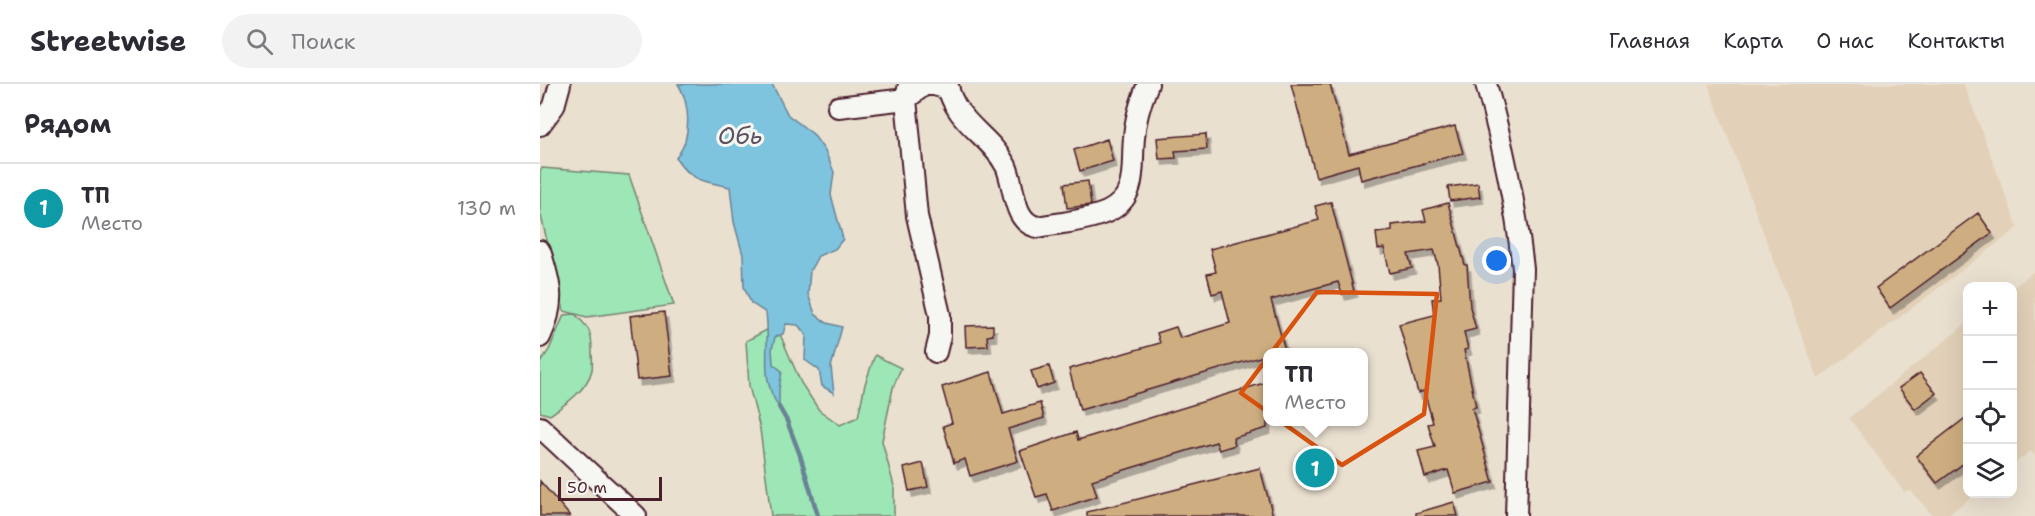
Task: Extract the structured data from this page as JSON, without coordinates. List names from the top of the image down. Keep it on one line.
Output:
{"water":["Обь"],"scale_bar":"50 m","page":{"header":"Streetwise","search":"Поиск","nav":["Главная","Карта","О нас","Контакты"],"heading":"Рядом","list":[{"mark":"1","name":"ТП","note":"Место","value":"130 m"}],"map_buttons":["+","−"],"popup":["ТП","Место"],"pins":"1","scale":"50 m"}}
